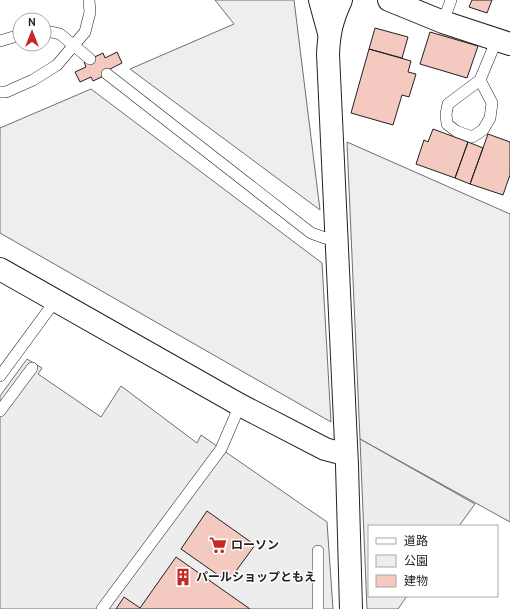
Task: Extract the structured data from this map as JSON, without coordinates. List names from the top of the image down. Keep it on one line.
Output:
{"places":{"supermarket":["ローソン"],"building":["パールショップともえ"]},"legend":["道路","公園","建物"],"north":"top"}
